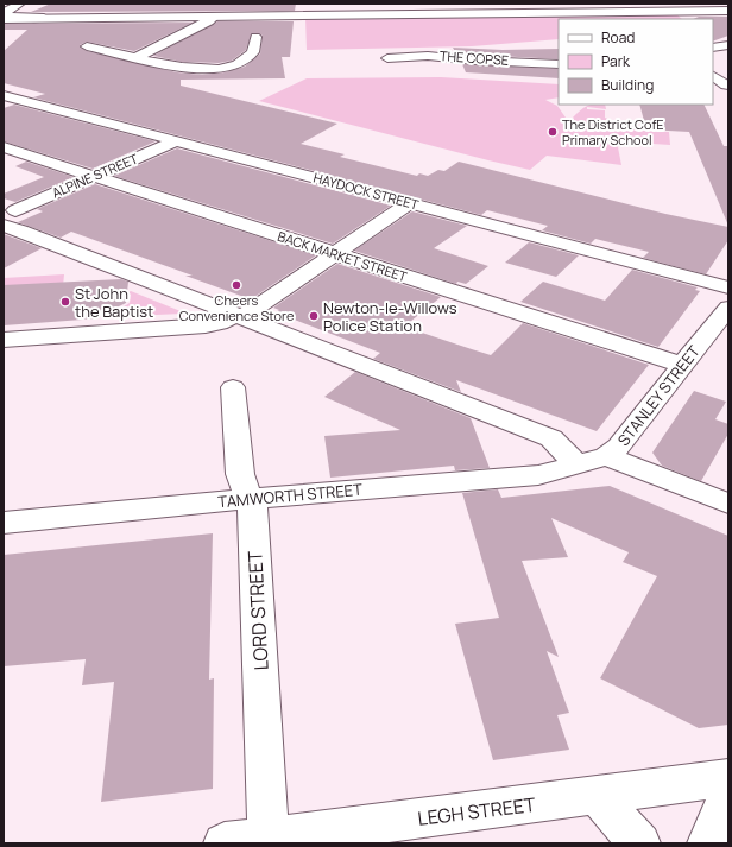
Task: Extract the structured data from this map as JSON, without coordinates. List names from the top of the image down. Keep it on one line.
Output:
{"streets":{"street":["THE COPSE","ALPINE STREET","HAYDOCK STREET","BACK MARKET STREET","STANLEY STREET","TAMWORTH STREET","LORD STREET","LEGH STREET"]},"crossings":[["ALPINE STREET","HAYDOCK STREET"],["ALPINE STREET","BACK MARKET STREET"],["BACK MARKET STREET","STANLEY STREET"],["STANLEY STREET","TAMWORTH STREET"],["TAMWORTH STREET","LORD STREET"],["LORD STREET","LEGH STREET"]],"places":["The District CofE Primary School","Cheers Convenience Store","St John the Baptist","Newton-le-Willows Police Station"],"legend":["Road","Park","Building"]}
